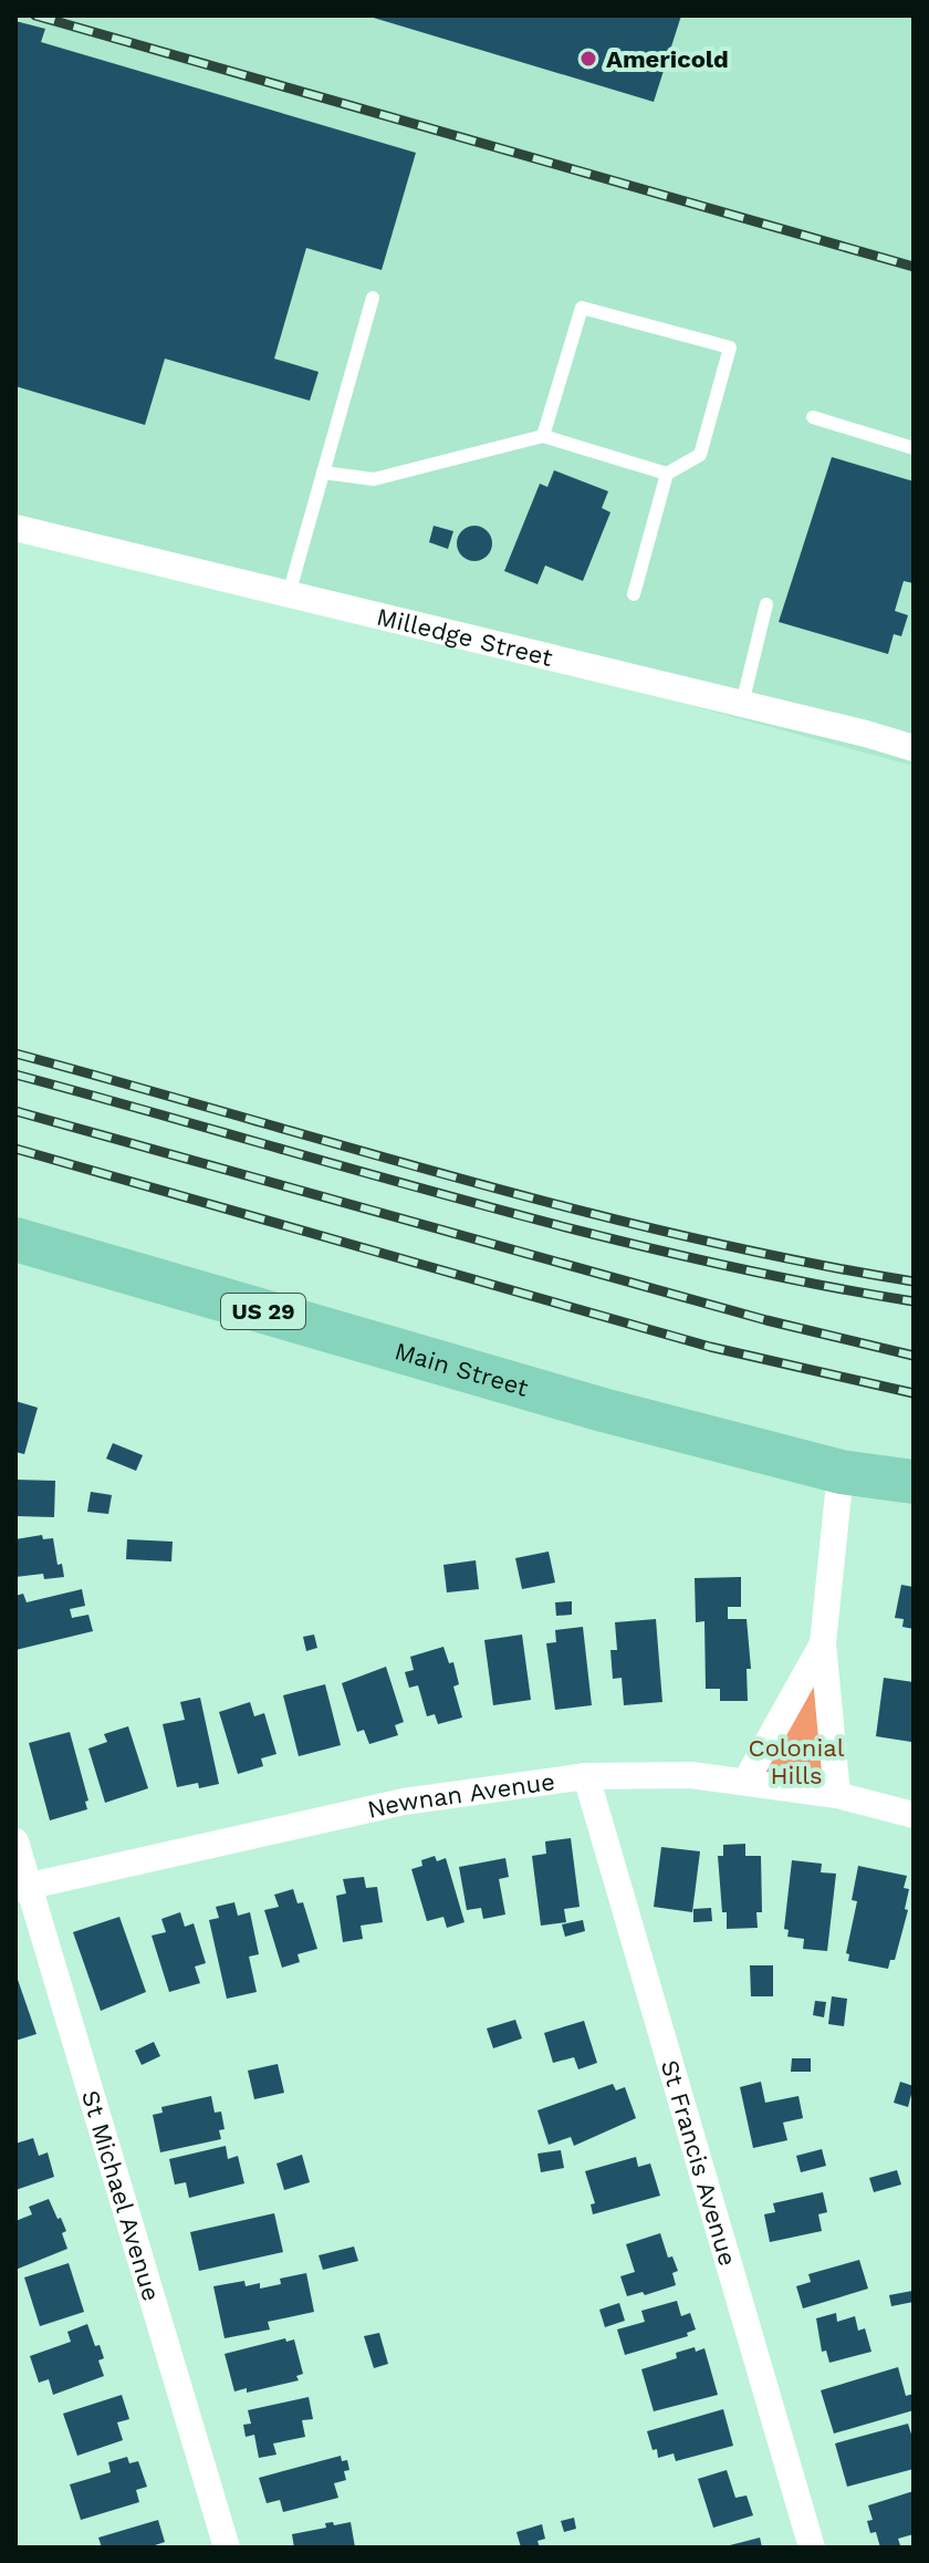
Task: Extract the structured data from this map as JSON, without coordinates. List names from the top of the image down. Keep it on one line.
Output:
{"streets":{"main road":["US 29","Main Street"],"street":["Milledge Street","Newnan Avenue","St Francis Avenue","St Michael Avenue"]},"crossings":[["Newnan Avenue","St Francis Avenue"],["Newnan Avenue","St Michael Avenue"]],"parks":["Colonial Hills"],"places":["Americold"]}
